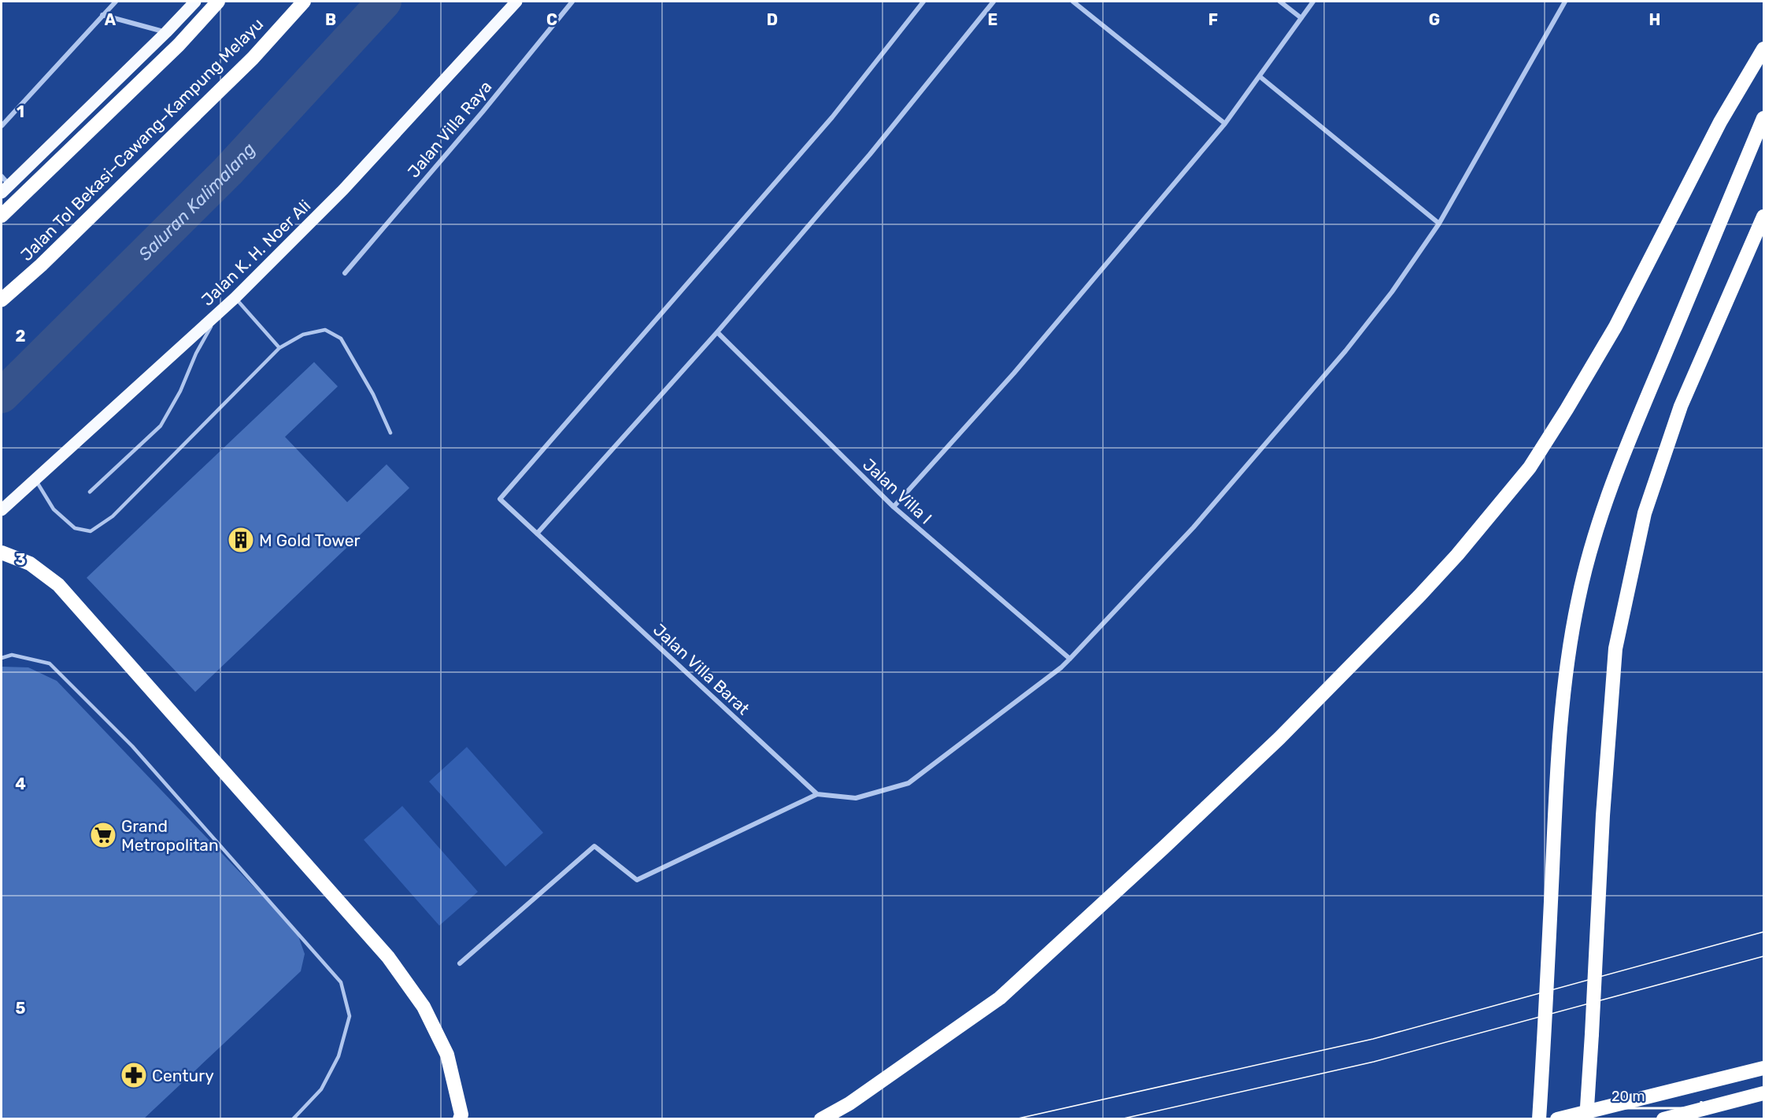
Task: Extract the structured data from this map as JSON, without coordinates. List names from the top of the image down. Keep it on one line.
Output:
{"streets":{"highway":["Jalan Tol Bekasi–Cawang–Kampung Melayu"],"main road":["Jalan K. H. Noer Ali"],"street":["Jalan Villa Raya","Jalan Villa I","Jalan Villa Barat"]},"water":["Saluran Kalimalang"],"places":{"building":["M Gold Tower"],"supermarket":["Grand Metropolitan"],"pharmacy":["Century"]},"scale_bar":"20 m","grid":{"columns":["A","B","C","D","E","F","G","H"],"rows":["1","2","3","4","5"]}}
